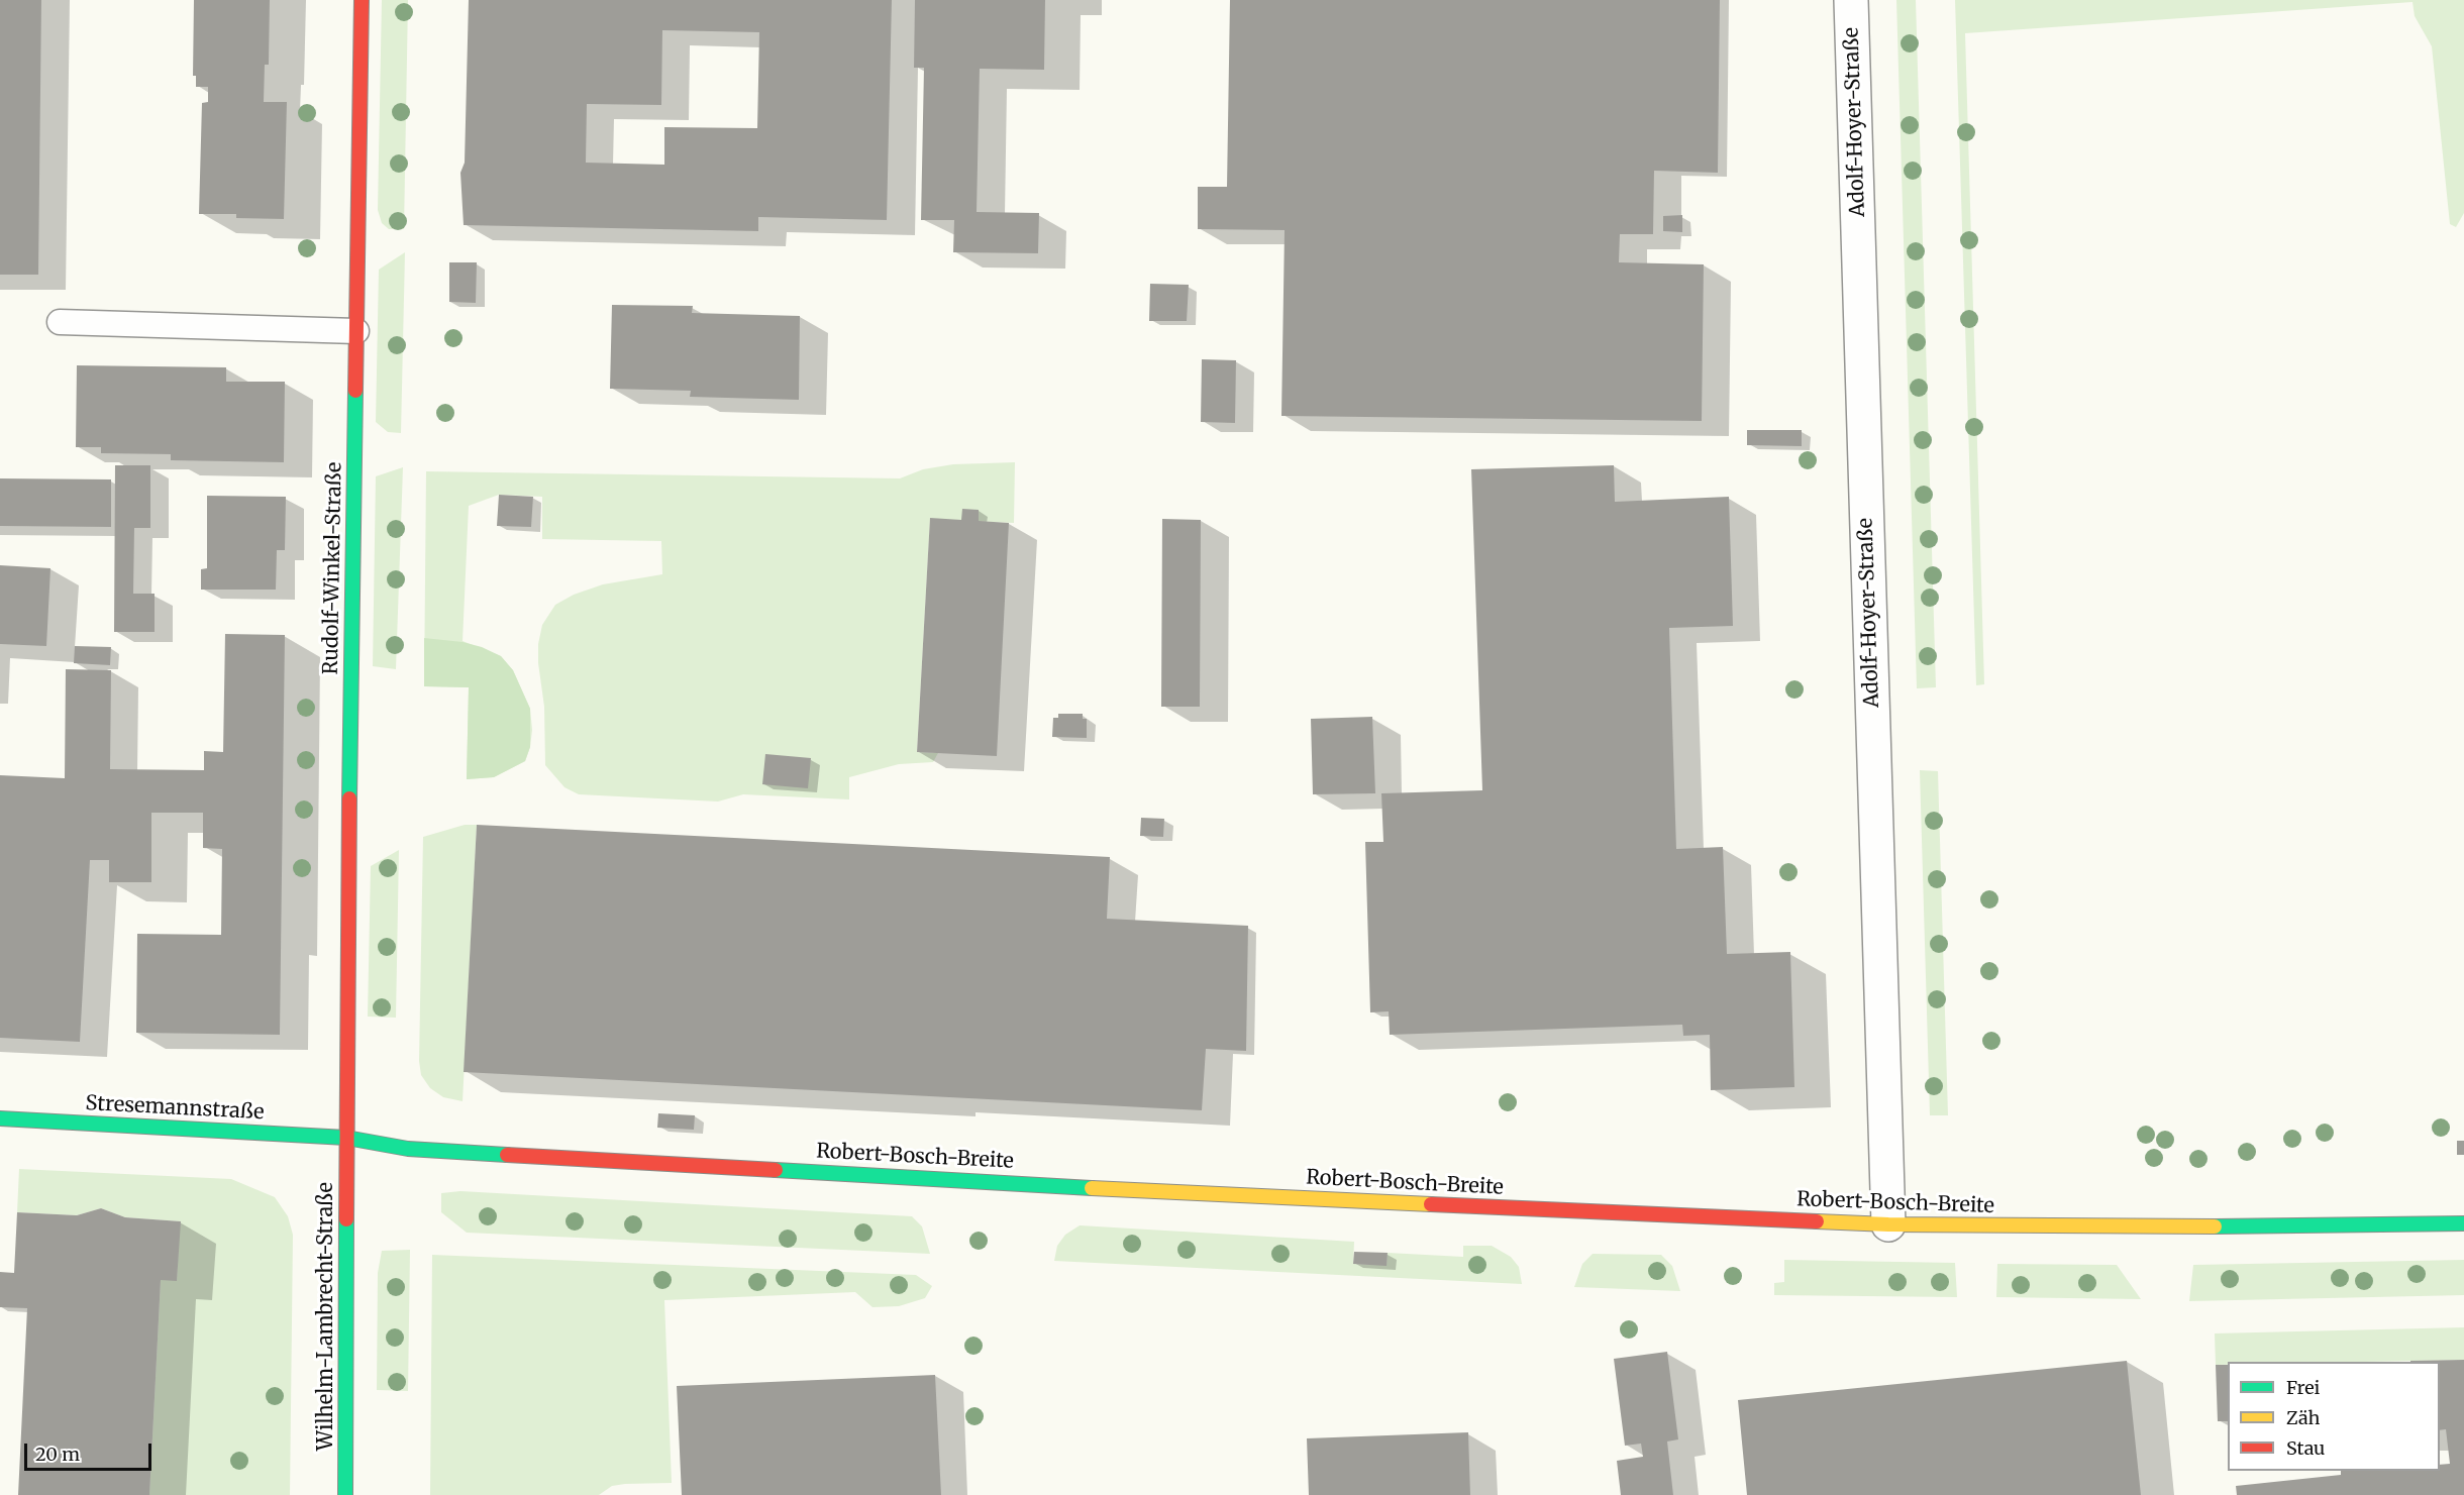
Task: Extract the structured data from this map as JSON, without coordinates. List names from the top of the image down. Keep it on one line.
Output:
{"streets":{"street":["Adolf-Hoyer-Straße","Rudolf-Winkel-Straße","Stresemannstraße","Robert-Bosch-Breite","Wilhelm-Lambrecht-Straße"]},"crossings":[["Adolf-Hoyer-Straße","Robert-Bosch-Breite"],["Rudolf-Winkel-Straße","Stresemannstraße"],["Rudolf-Winkel-Straße","Robert-Bosch-Breite"],["Rudolf-Winkel-Straße","Wilhelm-Lambrecht-Straße"],["Stresemannstraße","Robert-Bosch-Breite"],["Stresemannstraße","Wilhelm-Lambrecht-Straße"],["Robert-Bosch-Breite","Wilhelm-Lambrecht-Straße"]],"legend":["Frei","Zäh","Stau"],"scale_bar":"20 m"}
